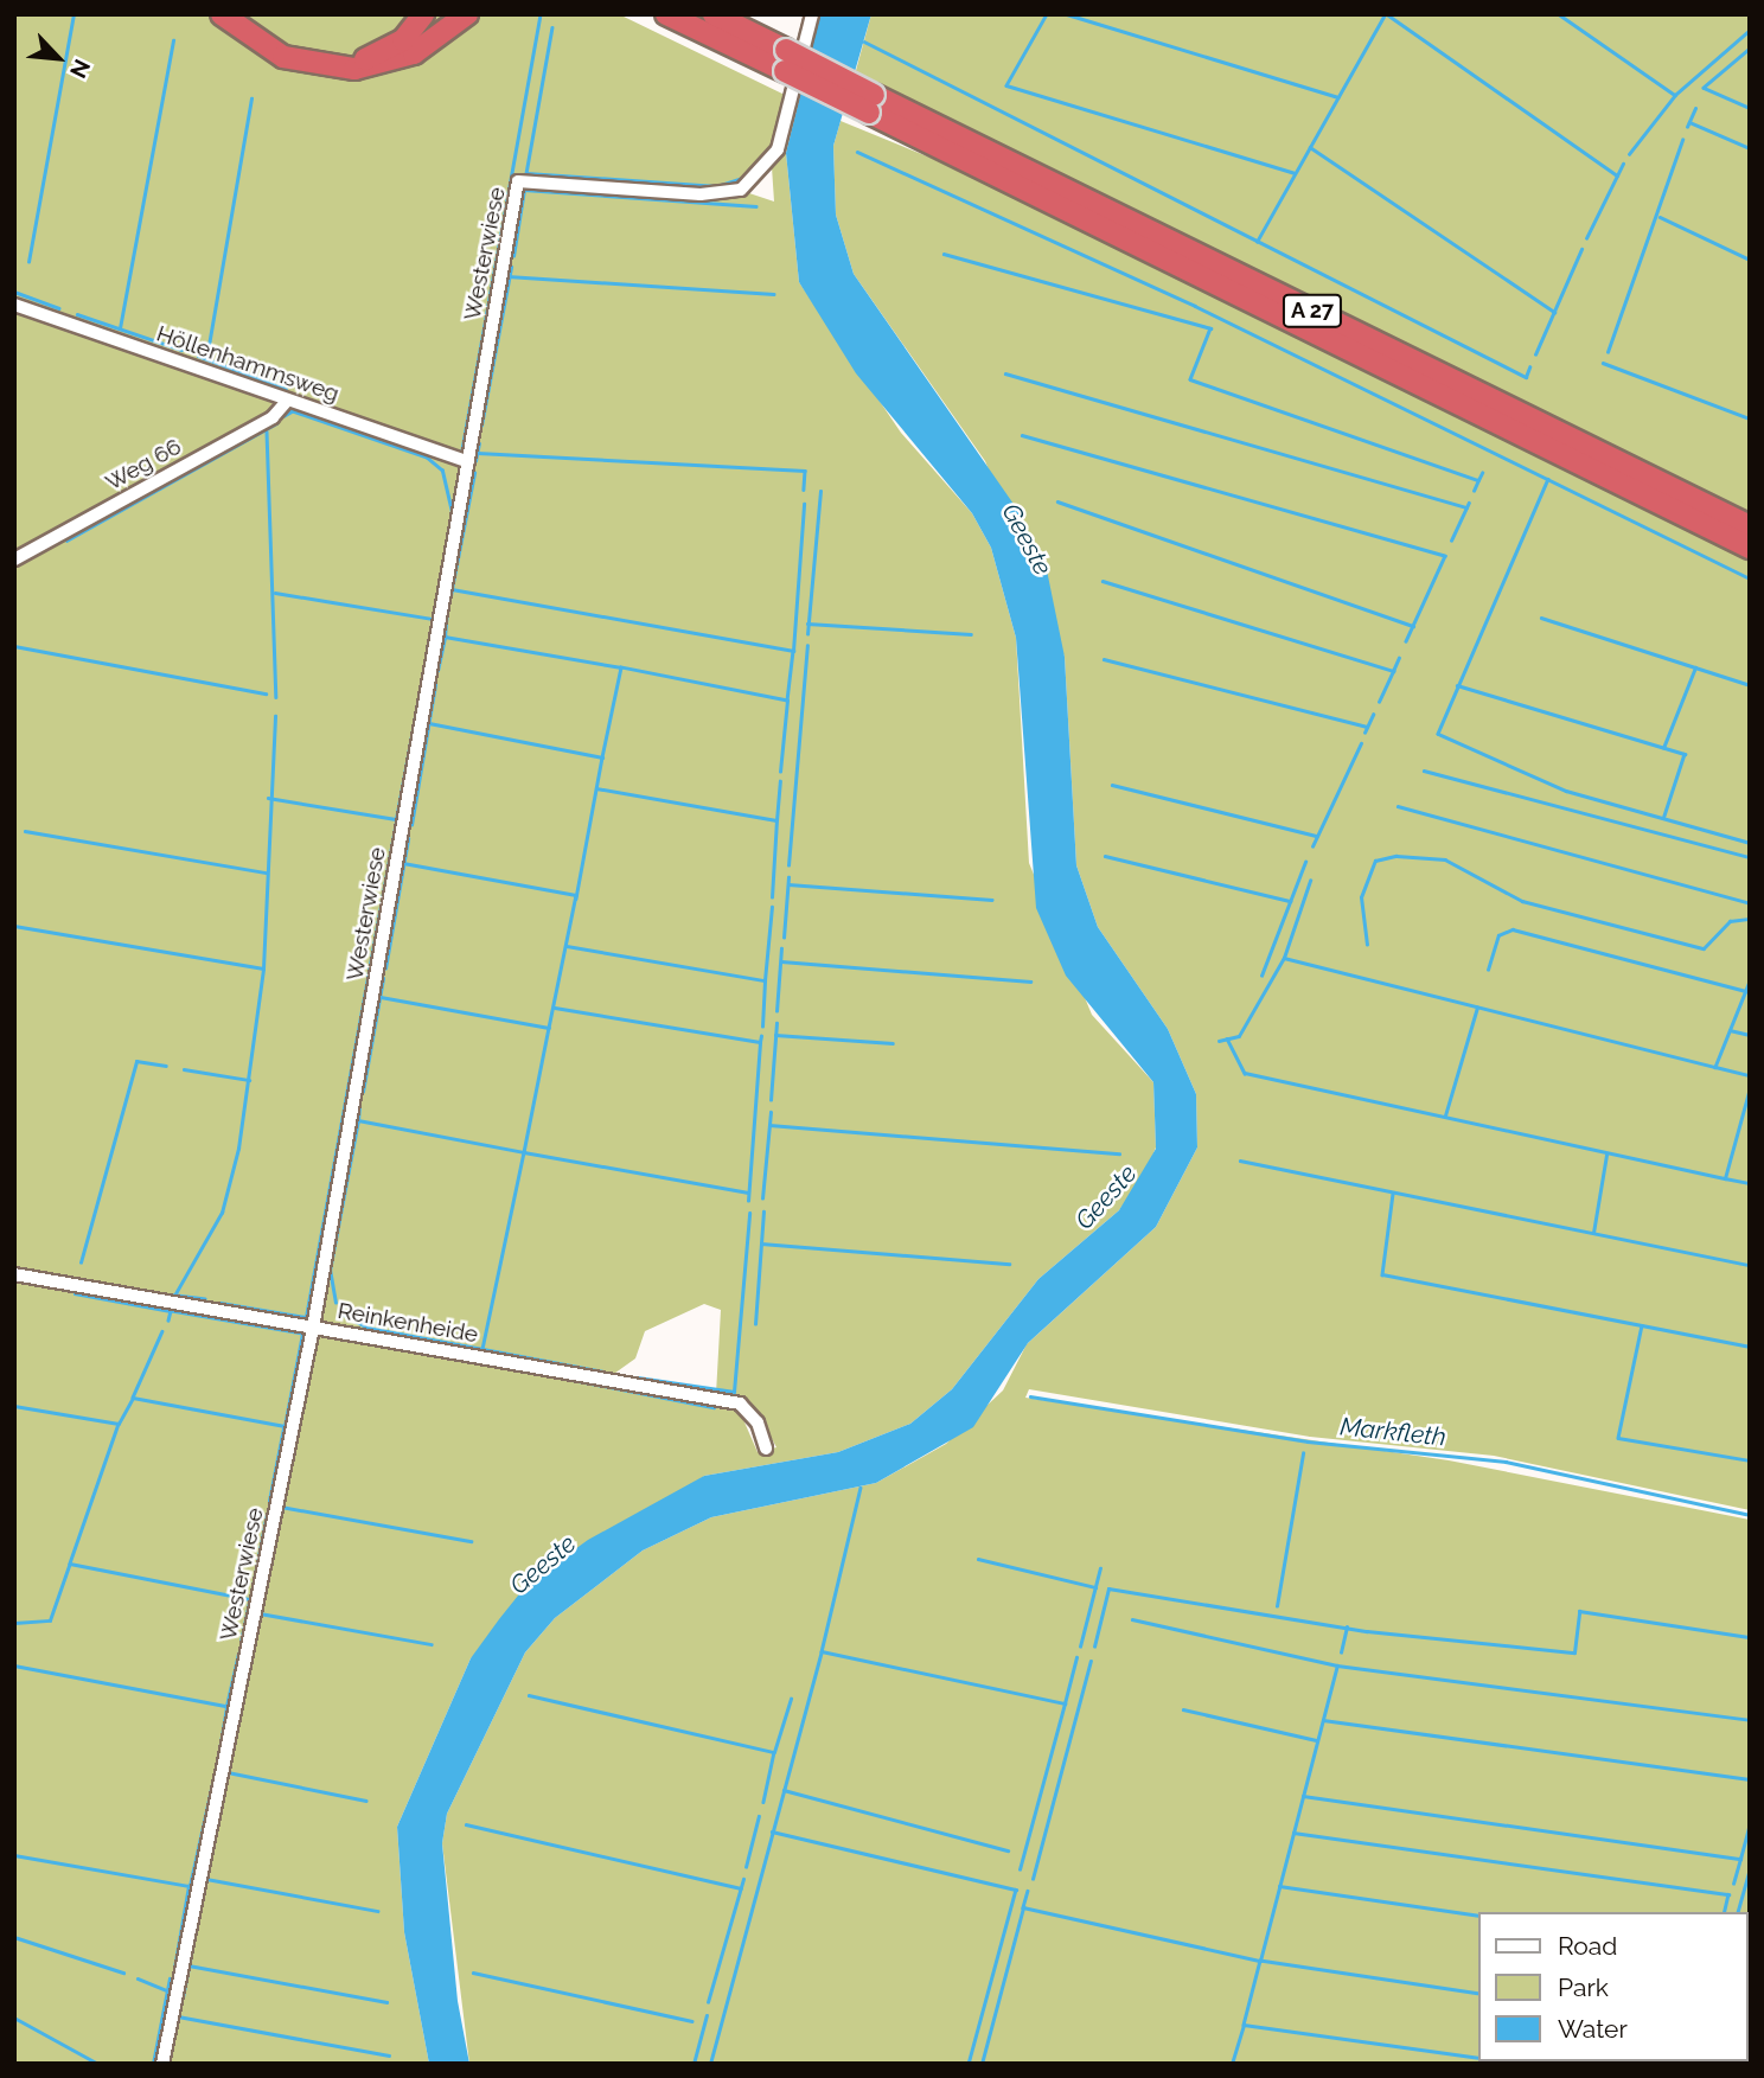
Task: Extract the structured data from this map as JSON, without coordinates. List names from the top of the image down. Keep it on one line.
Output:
{"streets":{"highway":["A 27"],"street":["Westerwiese","Höllenhammsweg","Weg 66","Reinkenheide"]},"crossings":[["Westerwiese","Höllenhammsweg"],["Westerwiese","Reinkenheide"],["Höllenhammsweg","Weg 66"]],"water":["Geeste","Markfleth"],"legend":["Road","Park","Water"],"north":"bottom right"}
